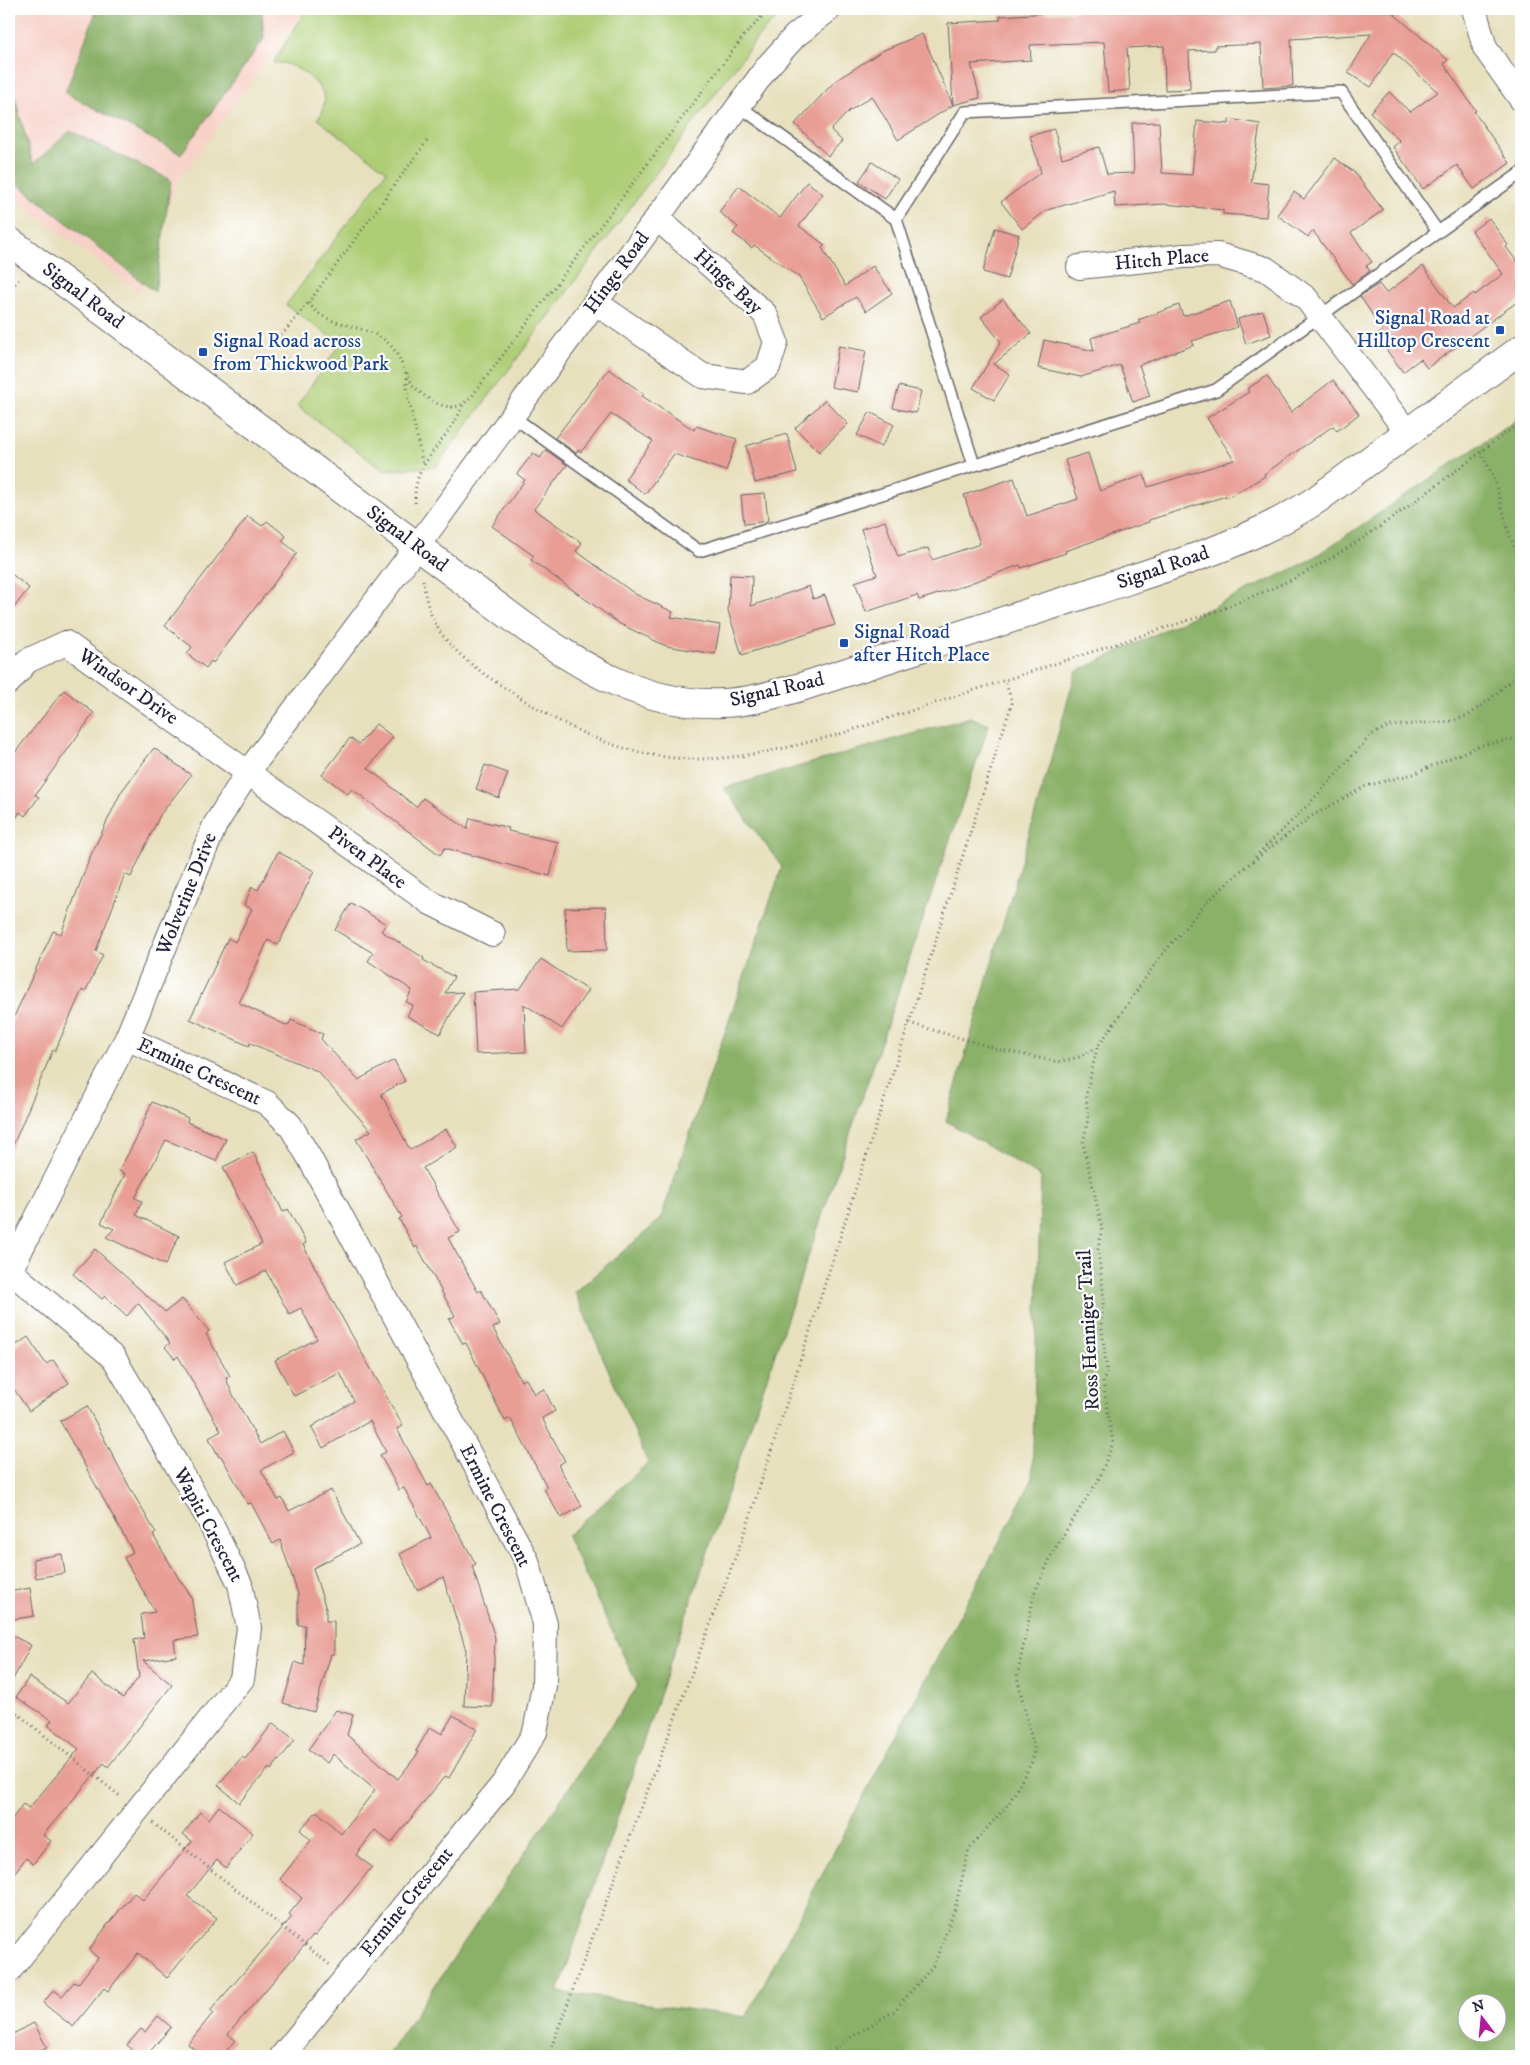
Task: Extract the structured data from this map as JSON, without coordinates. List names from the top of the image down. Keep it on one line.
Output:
{"streets":{"street":["Hitch Place","Hinge Road","Hinge Bay","Signal Road","Windsor Drive","Piven Place","Wolverine Drive","Ermine Crescent","Wapiti Crescent"],"path":["Ross Henniger Trail"]},"crossings":[["Hitch Place","Signal Road"],["Hinge Road","Hinge Bay"],["Hinge Road","Signal Road"],["Hinge Road","Wolverine Drive"],["Signal Road","Wolverine Drive"],["Windsor Drive","Piven Place"],["Windsor Drive","Wolverine Drive"],["Piven Place","Wolverine Drive"],["Wolverine Drive","Ermine Crescent"],["Wolverine Drive","Wapiti Crescent"]],"places":{"transit":["Signal Road at Hilltop Crescent","Signal Road across from Thickwood Park","Signal Road after Hitch Place"]},"north":"top"}
